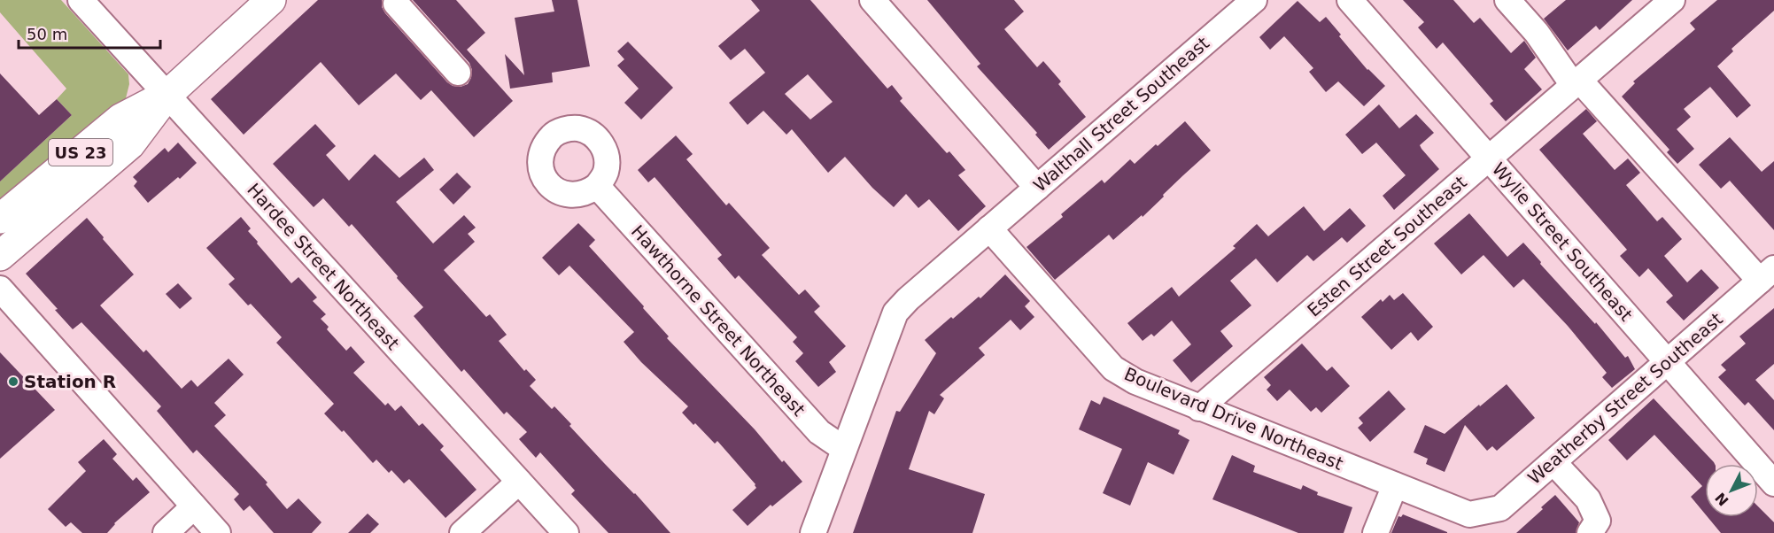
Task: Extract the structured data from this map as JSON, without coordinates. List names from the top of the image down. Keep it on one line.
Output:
{"streets":{"highway":["US 23"],"street":["Walthall Street Southeast","Wylie Street Southeast","Esten Street Southeast","Hardee Street Northeast","Hawthorne Street Northeast","Weatherby Street Southeast","Boulevard Drive Northeast"]},"crossings":[["Walthall Street Southeast","Hawthorne Street Northeast"],["Walthall Street Southeast","Boulevard Drive Northeast"],["US 23","Hardee Street Northeast"],["Wylie Street Southeast","Esten Street Southeast"],["Wylie Street Southeast","Weatherby Street Southeast"],["Esten Street Southeast","Boulevard Drive Northeast"],["Weatherby Street Southeast","Boulevard Drive Northeast"]],"places":["Station R"],"scale_bar":"50 m","north":"bottom left"}
